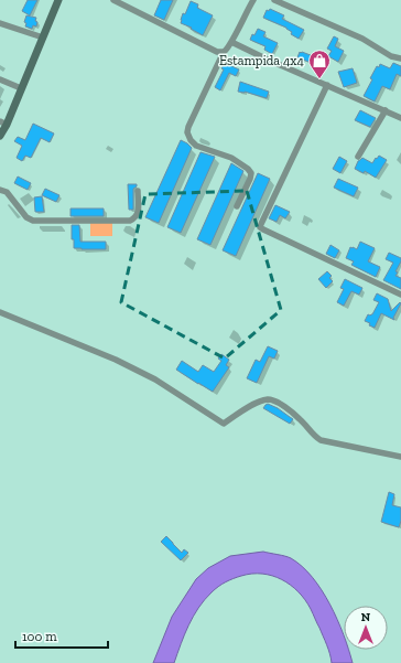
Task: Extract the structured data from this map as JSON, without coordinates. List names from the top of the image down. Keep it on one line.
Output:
{"places":{"shop":["Estampida 4x4"]},"scale_bar":"100 m","north":"top"}
